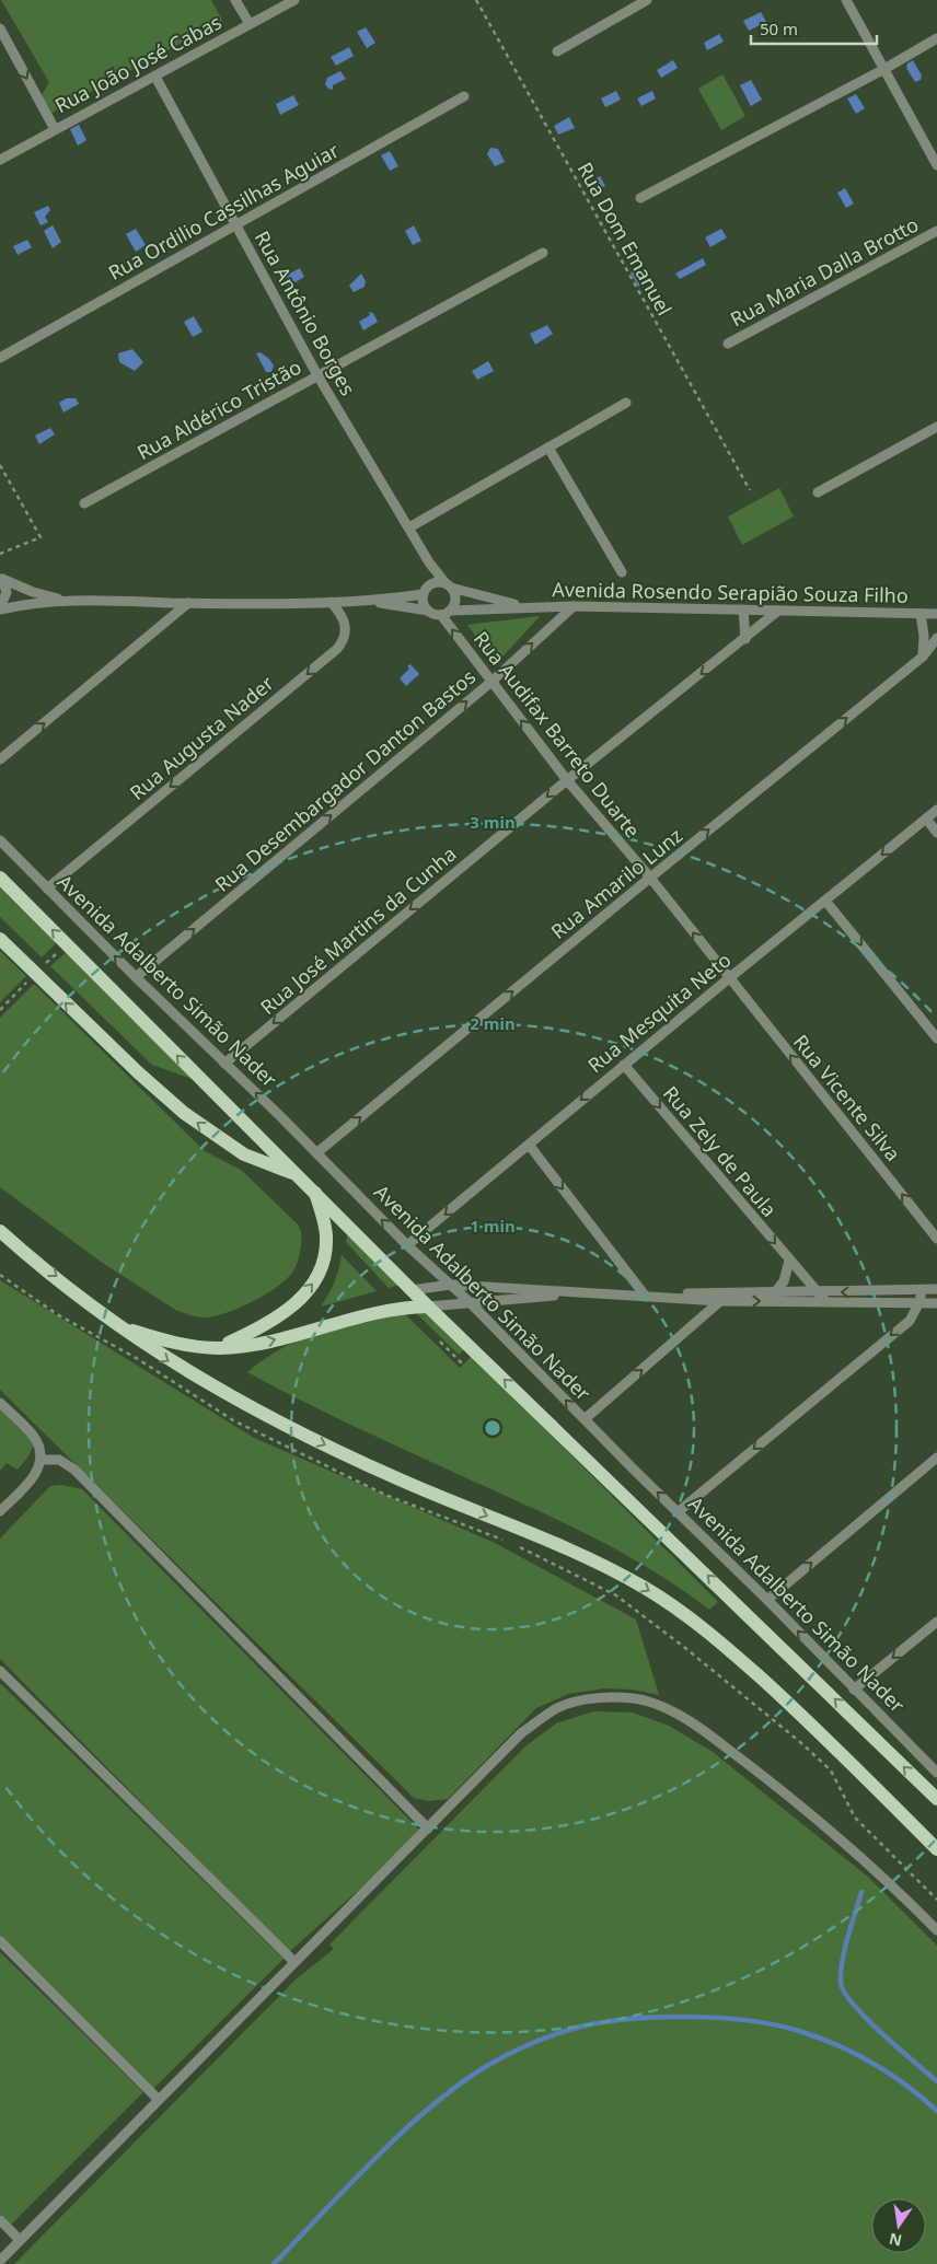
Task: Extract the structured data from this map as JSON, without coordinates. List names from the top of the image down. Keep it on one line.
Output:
{"streets":{"main road":["Avenida Adalberto Simão Nader"],"street":["Rua João José Cabas","Rua Ordilio Cassilhas Aguiar","Rua Maria Dalla Brotto","Rua Antônio Borges","Rua Aldérico Tristão","Avenida Rosendo Serapião Souza Filho","Rua Audifax Barreto Duarte","Rua Augusta Nader","Rua Desembargador Danton Bastos","Rua Amarilo Lunz","Rua José Martins da Cunha","Rua Mesquita Neto","Rua Vicente Silva","Rua Zely de Paula"],"path":["Rua Dom Emanuel"]},"crossings":[["Rua João José Cabas","Rua Antônio Borges"],["Rua Ordilio Cassilhas Aguiar","Rua Antônio Borges"],["Rua Antônio Borges","Rua Aldérico Tristão"],["Rua Antônio Borges","Avenida Rosendo Serapião Souza Filho"],["Rua Antônio Borges","Rua Audifax Barreto Duarte"],["Avenida Rosendo Serapião Souza Filho","Rua Audifax Barreto Duarte"],["Avenida Rosendo Serapião Souza Filho","Rua Desembargador Danton Bastos"],["Avenida Rosendo Serapião Souza Filho","Rua José Martins da Cunha"],["Rua Audifax Barreto Duarte","Rua Desembargador Danton Bastos"],["Rua Audifax Barreto Duarte","Rua Amarilo Lunz"],["Rua Audifax Barreto Duarte","Rua José Martins da Cunha"],["Rua Audifax Barreto Duarte","Rua Mesquita Neto"],["Rua Audifax Barreto Duarte","Rua Vicente Silva"],["Rua Augusta Nader","Avenida Adalberto Simão Nader"],["Rua Desembargador Danton Bastos","Avenida Adalberto Simão Nader"],["Rua Amarilo Lunz","Avenida Adalberto Simão Nader"],["Rua José Martins da Cunha","Avenida Adalberto Simão Nader"],["Avenida Adalberto Simão Nader","Rua Mesquita Neto"],["Rua Mesquita Neto","Rua Vicente Silva"],["Rua Mesquita Neto","Rua Zely de Paula"]],"one_way":["Rua Audifax Barreto Duarte","Rua Augusta Nader","Rua Desembargador Danton Bastos","Rua Amarilo Lunz","Rua José Martins da Cunha","Avenida Adalberto Simão Nader","Rua Mesquita Neto","Rua Vicente Silva","Rua Zely de Paula"],"scale_bar":"50 m","north":"bottom","rings":["3 min","2 min","1 min"]}
